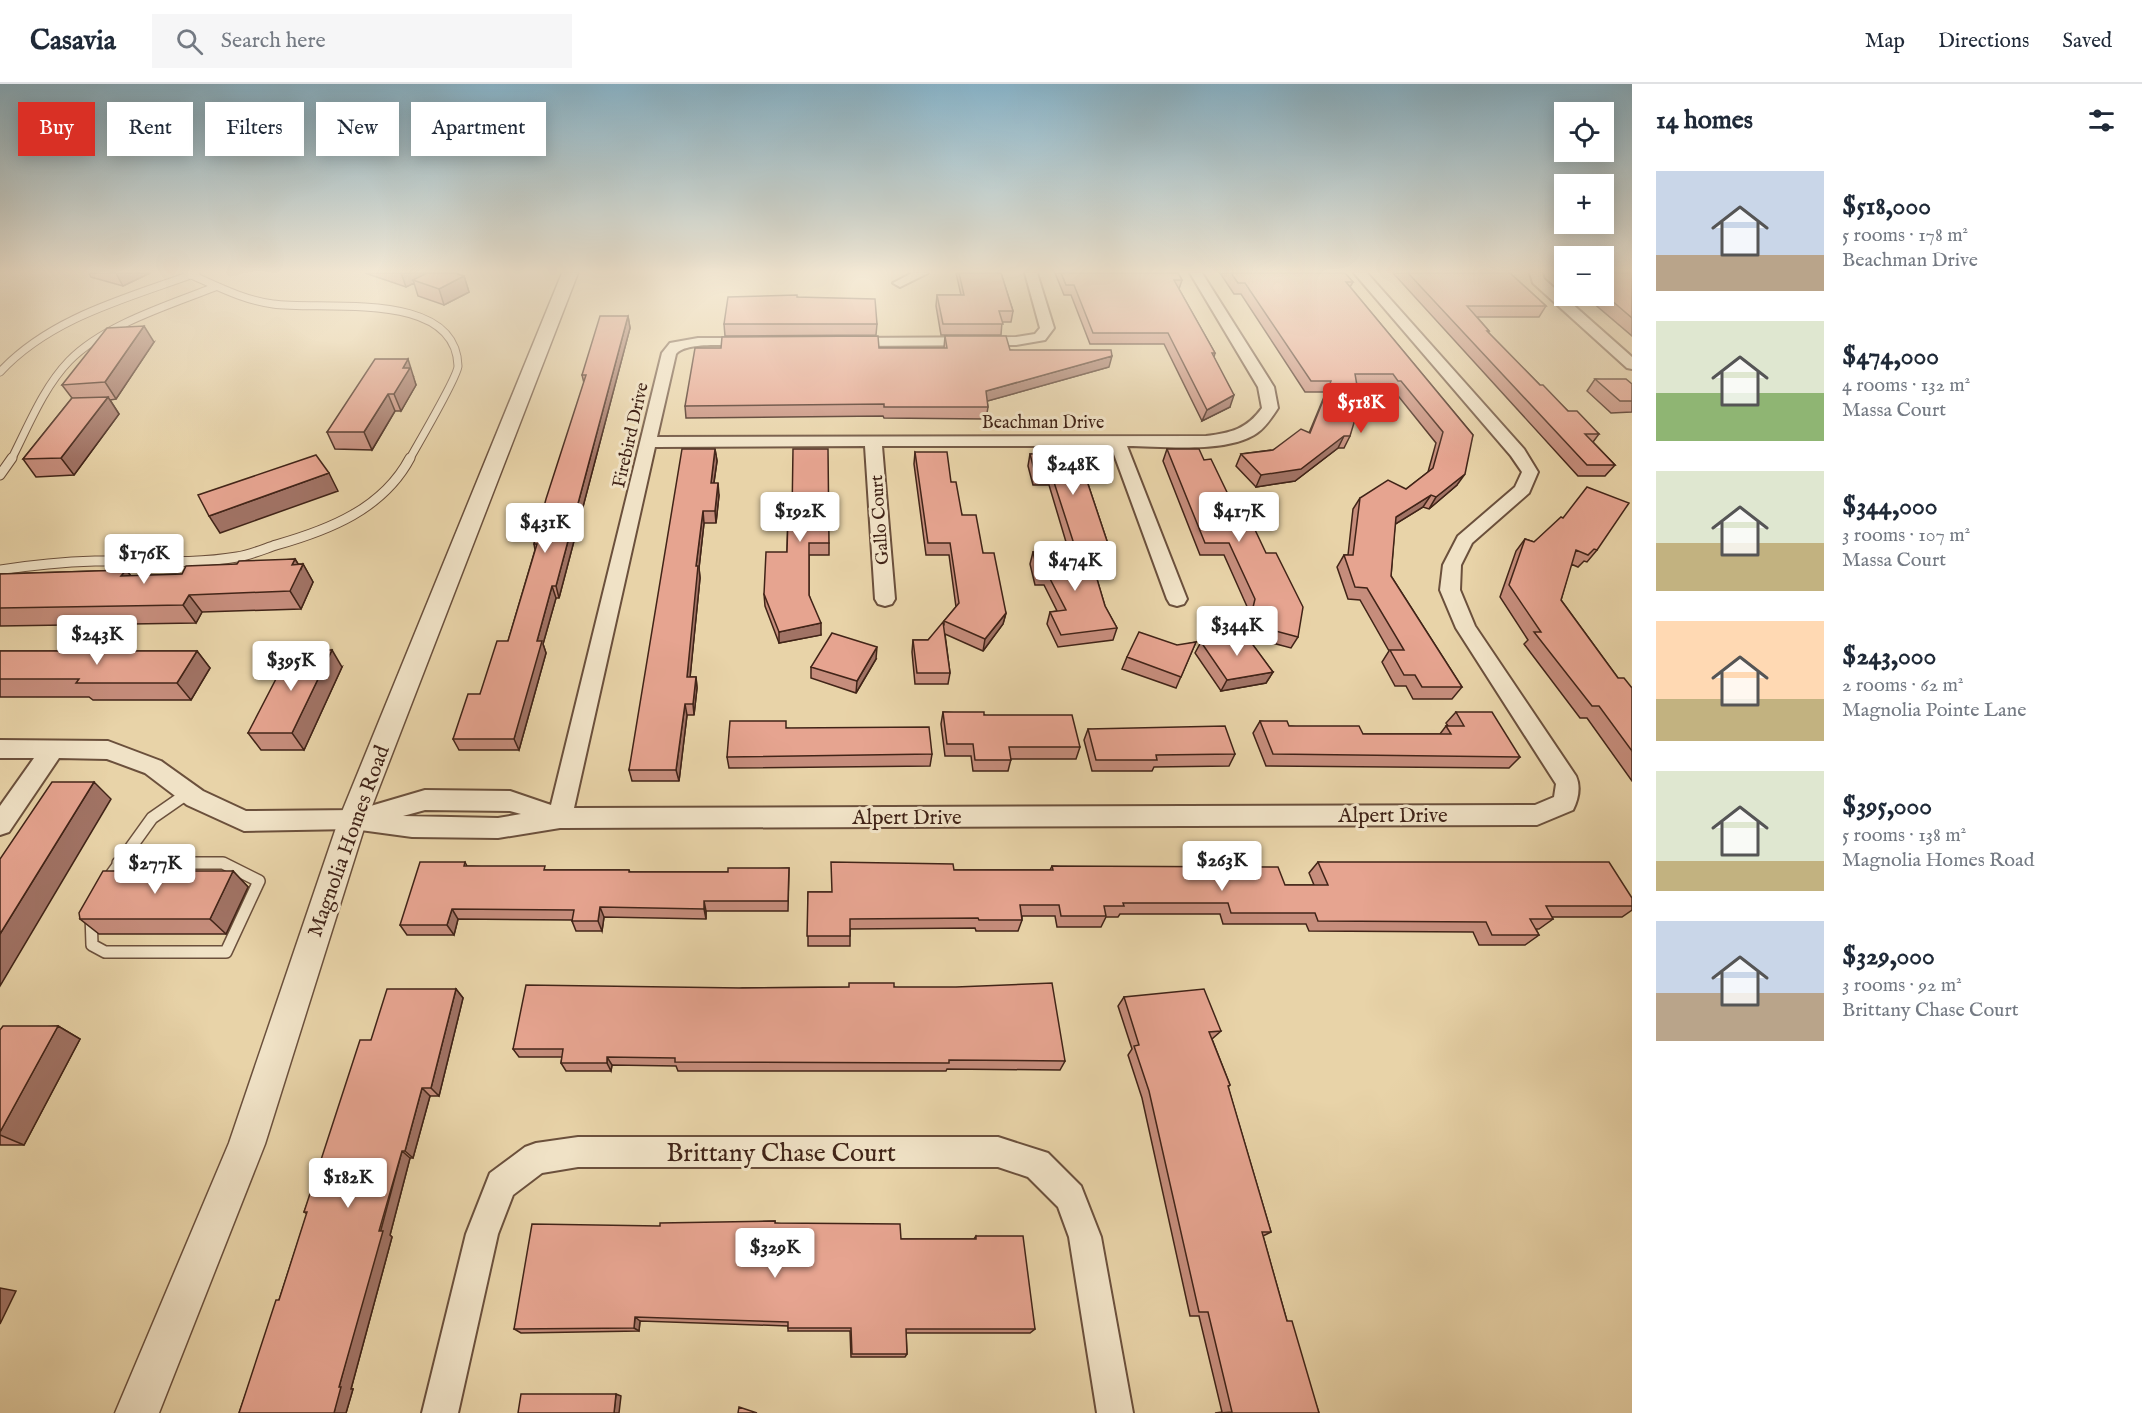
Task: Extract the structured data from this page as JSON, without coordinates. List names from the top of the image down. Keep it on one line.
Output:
{"streets":{"street":["Beachman Drive","Firebird Drive","Gallo Court","Alpert Drive","Magnolia Homes Road","Brittany Chase Court"]},"crossings":[["Beachman Drive","Firebird Drive"],["Beachman Drive","Gallo Court"],["Firebird Drive","Alpert Drive"],["Alpert Drive","Magnolia Homes Road"]],"page":{"header":"Casavia","search":"Search here","nav":["Map","Directions","Saved"],"heading":"14 homes","map_buttons":["+","−"],"chip":["Buy","Rent","Filters","New","Apartment"],"list":[{"name":"$518,000","note":"5 rooms · 178 m² · Beachman Drive"},{"name":"$474,000","note":"4 rooms · 132 m² · Massa Court"},{"name":"$344,000","note":"3 rooms · 107 m² · Massa Court"},{"name":"$243,000","note":"2 rooms · 62 m² · Magnolia Pointe Lane"},{"name":"$395,000","note":"5 rooms · 138 m² · Magnolia Homes Road"},{"name":"$329,000","note":"3 rooms · 92 m² · Brittany Chase Court"}],"price":["$518K","$248K","$192K","$417K","$431K","$176K","$474K","$344K","$243K","$395K","$263K","$277K","$182K","$329K"]}}
